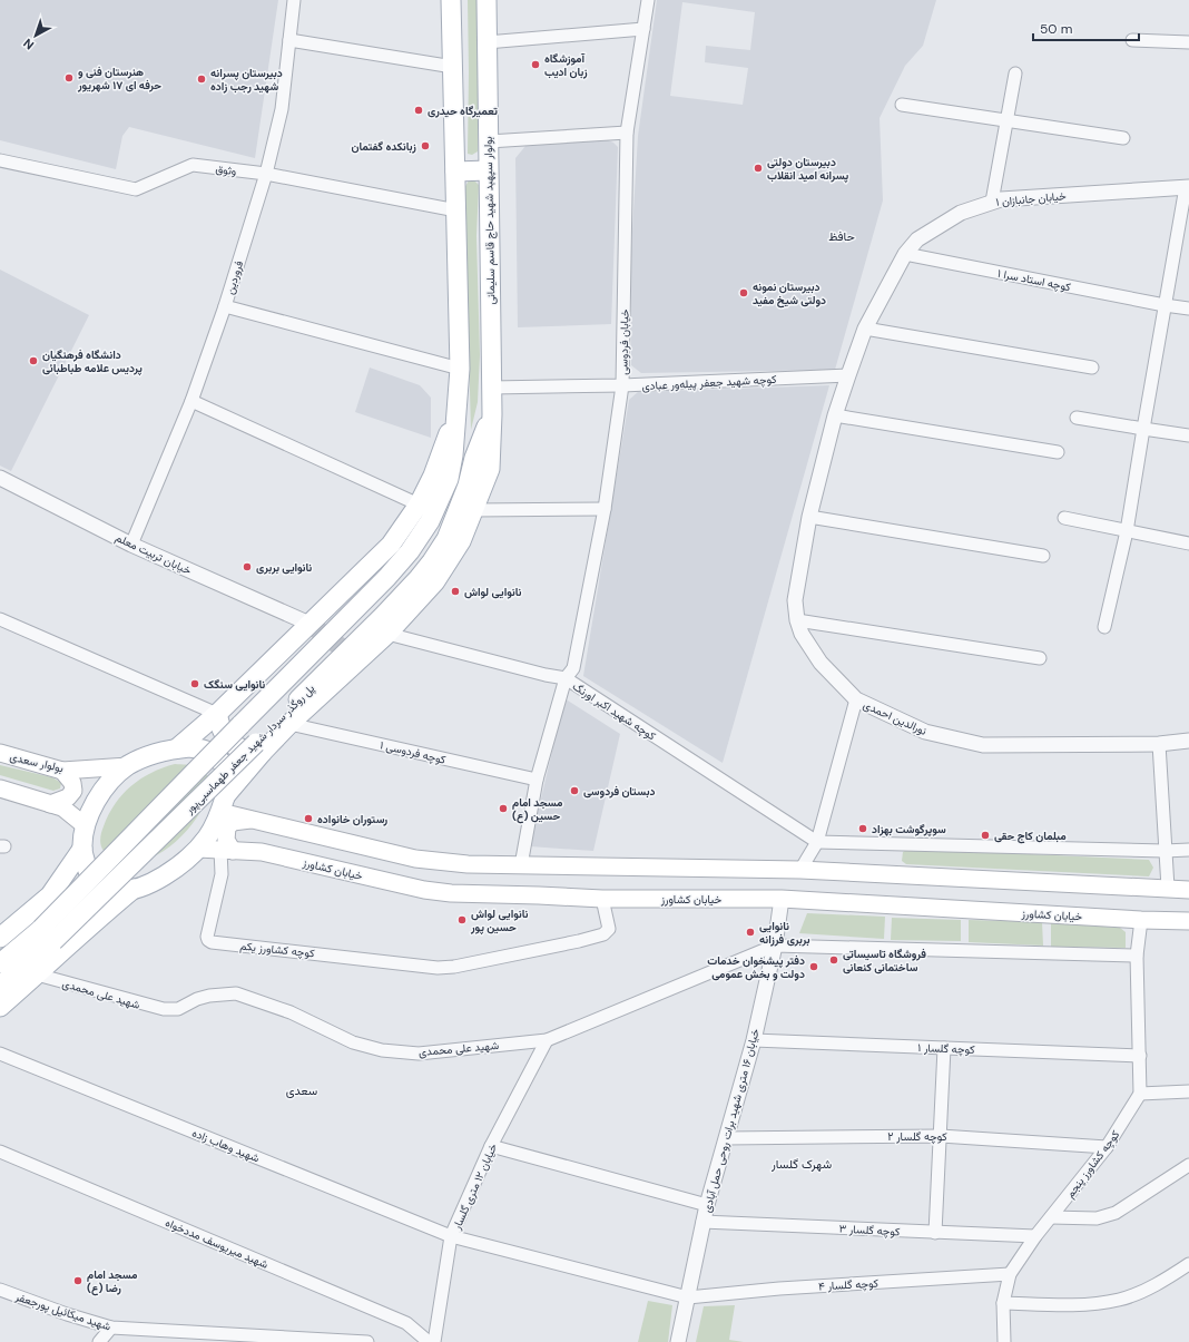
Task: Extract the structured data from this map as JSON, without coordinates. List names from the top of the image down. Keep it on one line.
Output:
{"streets":{"main road":["بولوار سپهبد شهید حاج قاسم سلیمانی","پل روگذر سردار شهید جعفر طهماسبی‌پور","بولوار سعدی","خیابان کشاورز"],"street":["وثوق","خیابان جانبازان ۱","فروردین","کوچه استاد سرا ۱","خیابان فردوسی","کوچه شهید جعفر پیله‌ور عبادی","خیابان تربیت معلم","کوچه شهید اکبر اورنگ","نورالدین احمدی","کوچه فردوسی ۱","کوچه کشاورز یکم","شهید علی محمدی","کوچه گلسار ۱","خیابان ۱۶ متری شهید برات روحی حمل آبادی","کوچه گلسار ۲","شهید وهاب زاده","کوچه کشاورز پنجم","خیابان ۱۲ متری گلسار","کوچه گلسار ۳","شهید میریوسف مددخواه","کوچه گلسار ۴","شهید میکائیل پورجعفر"]},"crossings":[["وثوق","فروردین"],["خیابان جانبازان ۱","کوچه استاد سرا ۱"],["خیابان جانبازان ۱","کوچه شهید جعفر پیله‌ور عبادی"],["خیابان جانبازان ۱","نورالدین احمدی"],["بولوار سپهبد شهید حاج قاسم سلیمانی","کوچه شهید جعفر پیله‌ور عبادی"],["بولوار سپهبد شهید حاج قاسم سلیمانی","کوچه شهید اکبر اورنگ"],["بولوار سپهبد شهید حاج قاسم سلیمانی","پل روگذر سردار شهید جعفر طهماسبی‌پور"],["بولوار سپهبد شهید حاج قاسم سلیمانی","کوچه فردوسی ۱"],["فروردین","خیابان تربیت معلم"],["خیابان فردوسی","کوچه شهید جعفر پیله‌ور عبادی"],["خیابان فردوسی","کوچه شهید اکبر اورنگ"],["خیابان فردوسی","کوچه فردوسی ۱"],["بولوار سعدی","خیابان کشاورز"],["خیابان کشاورز","کوچه کشاورز یکم"],["خیابان کشاورز","خیابان ۱۶ متری شهید برات روحی حمل آبادی"],["شهید علی محمدی","خیابان ۱۶ متری شهید برات روحی حمل آبادی"],["شهید علی محمدی","خیابان ۱۲ متری گلسار"],["کوچه گلسار ۱","خیابان ۱۶ متری شهید برات روحی حمل آبادی"],["خیابان ۱۶ متری شهید برات روحی حمل آبادی","کوچه گلسار ۲"],["خیابان ۱۶ متری شهید برات روحی حمل آبادی","شهید وهاب زاده"],["خیابان ۱۶ متری شهید برات روحی حمل آبادی","کوچه گلسار ۳"],["خیابان ۱۶ متری شهید برات روحی حمل آبادی","کوچه گلسار ۴"],["کوچه گلسار ۲","کوچه کشاورز پنجم"],["شهید وهاب زاده","خیابان ۱۲ متری گلسار"],["شهید وهاب زاده","کوچه گلسار ۴"],["کوچه کشاورز پنجم","کوچه گلسار ۳"],["کوچه کشاورز پنجم","کوچه گلسار ۴"]],"districts":["حافظ","سعدی","شهرک گلسار"],"places":["آموزشگاه زبان ادیب","هنرستان فنی و حرفه ای ۱۷ شهریور","دبیرستان پسرانه شهید رجب زاده","تعمیرگاه حیدری","زبانکده گفتمان","دبیرستان دولتی پسرانه امید انقلاب","دبیرستان نمونه دولتی شیخ مفید","دانشگاه فرهنگیان پردیس علامه طباطبائی","نانوایی بربری","نانوایی لواش","نانوایی سنگک","دبستان فردوسی","مسجد امام حسین (ع)","رستوران خانواده","سوپرگوشت بهزاد","مبلمان کاج حقی","نانوایی لواش حسین پور","نانوایی بربری فرزانه","فروشگاه تاسیساتی ساختمانی کنعانی","دفتر پیشخوان خدمات دولت و بخش عمومی","مسجد امام رضا (ع)"],"scale_bar":"50 m","north":"bottom left"}
